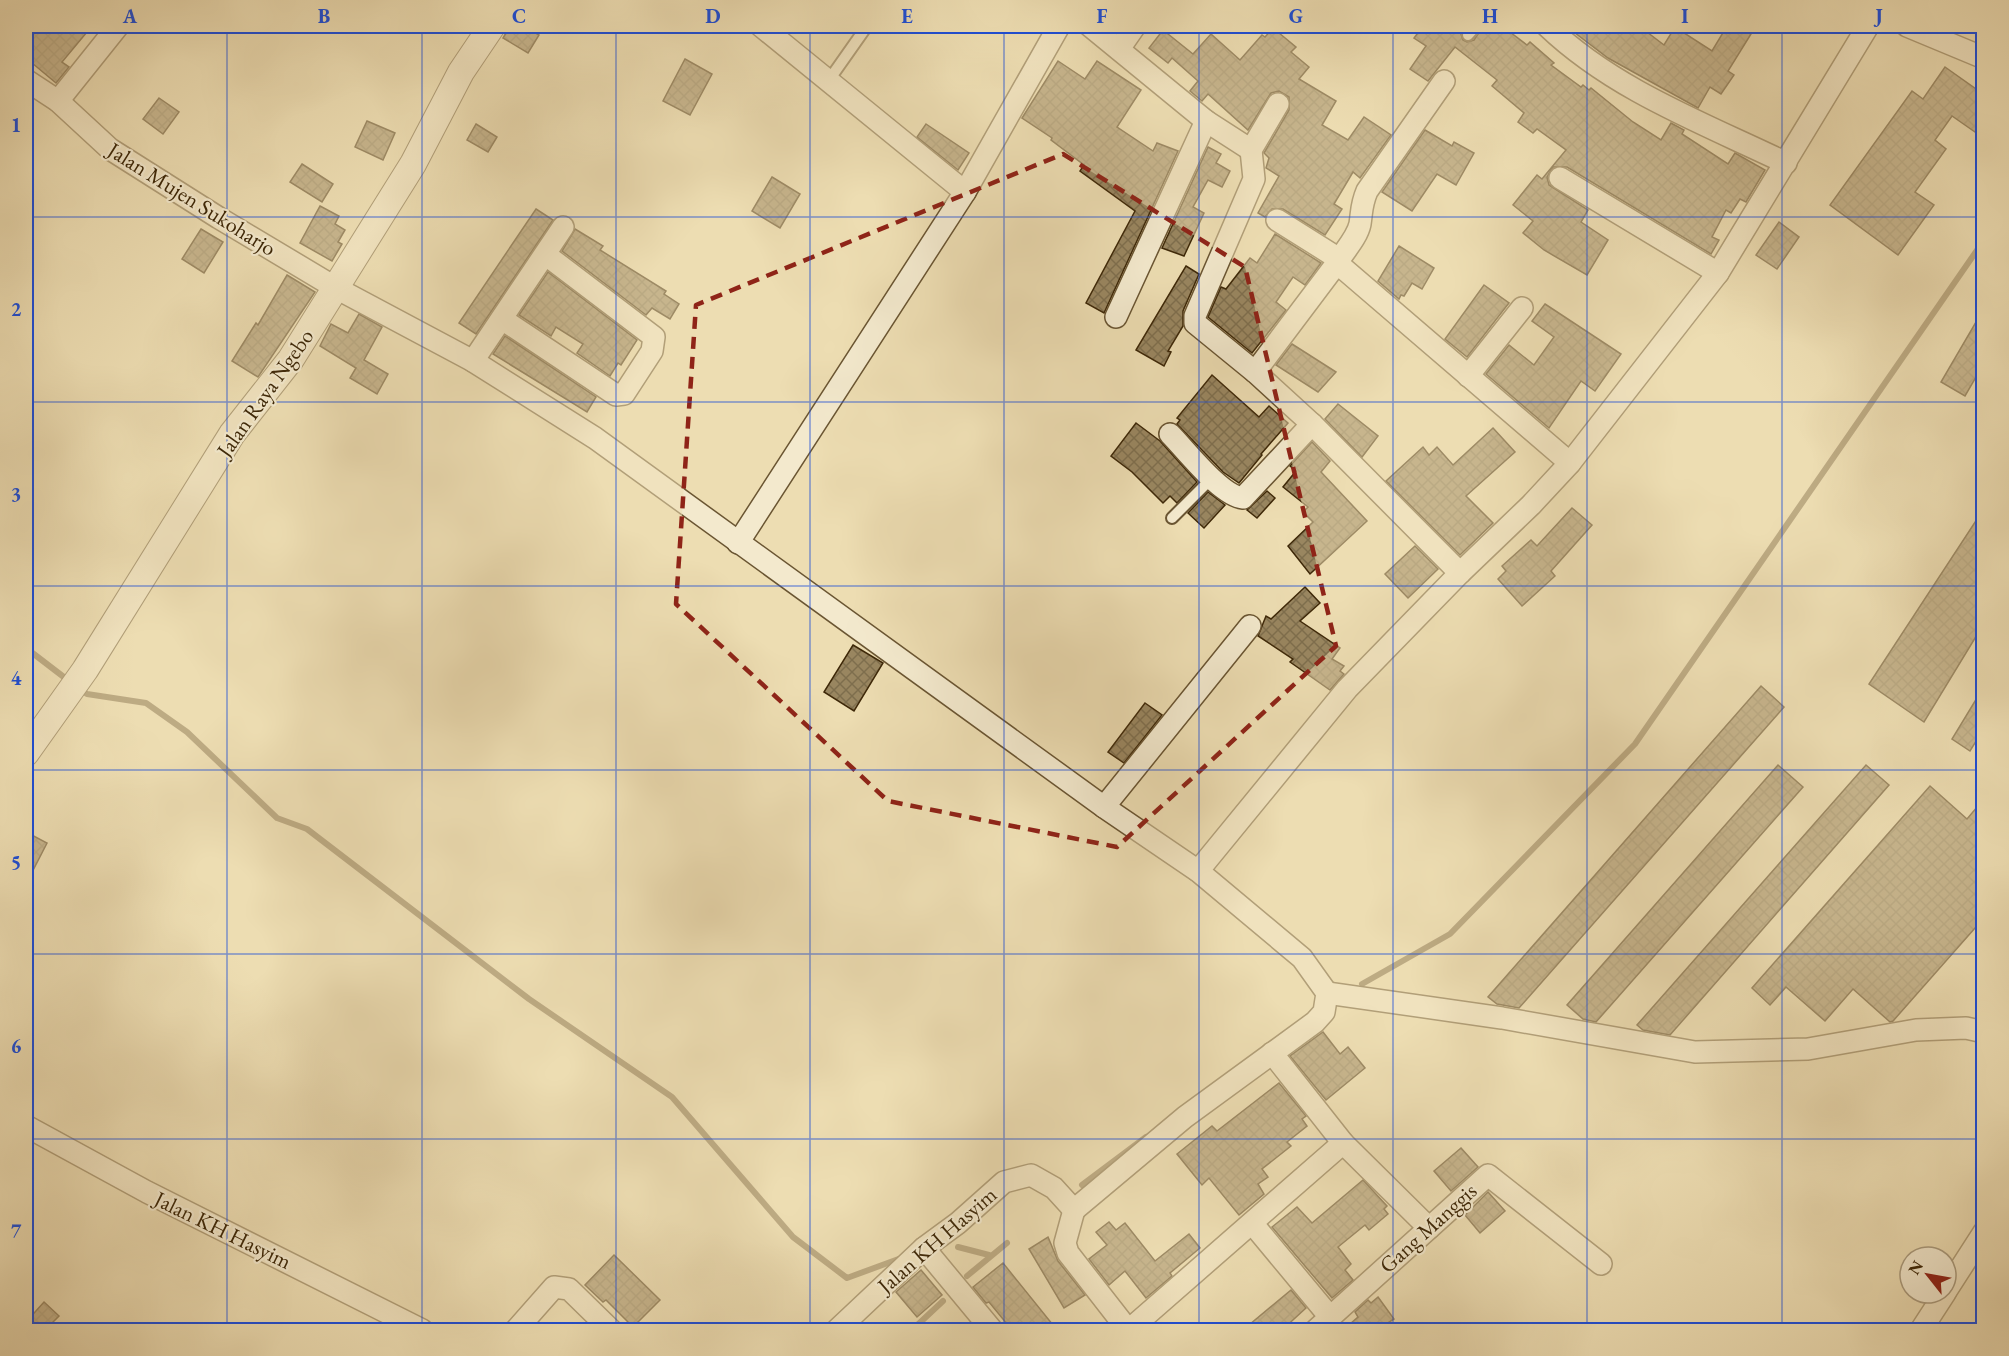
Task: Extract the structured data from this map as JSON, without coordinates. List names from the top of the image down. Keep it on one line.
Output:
{"streets":{"street":["Jalan Mujen Sukoharjo","Jalan Raya Ngebo","Gang Manggis","Jalan KH Hasyim"]},"crossings":[["Jalan Mujen Sukoharjo","Jalan Raya Ngebo"]],"north":"top left","grid":{"columns":["A","B","C","D","E","F","G","H","I","J"],"rows":["1","2","3","4","5","6","7"]}}
